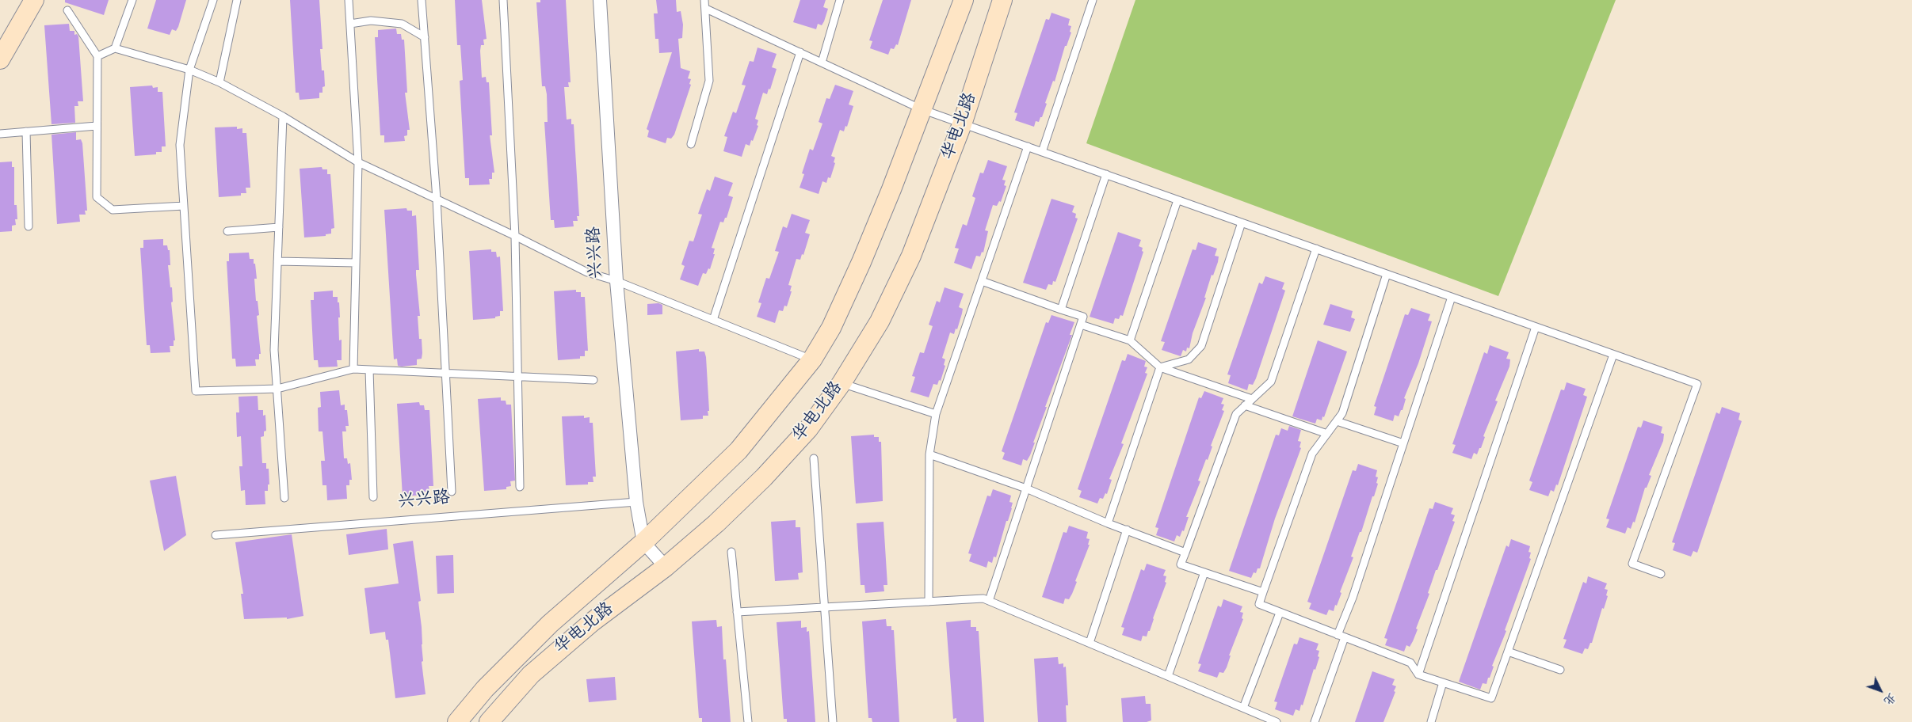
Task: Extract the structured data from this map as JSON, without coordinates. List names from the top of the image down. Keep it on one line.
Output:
{"streets":{"main road":["华电北路"],"street":["兴兴路"]},"crossings":[["华电北路","兴兴路"]],"north":"bottom right"}
